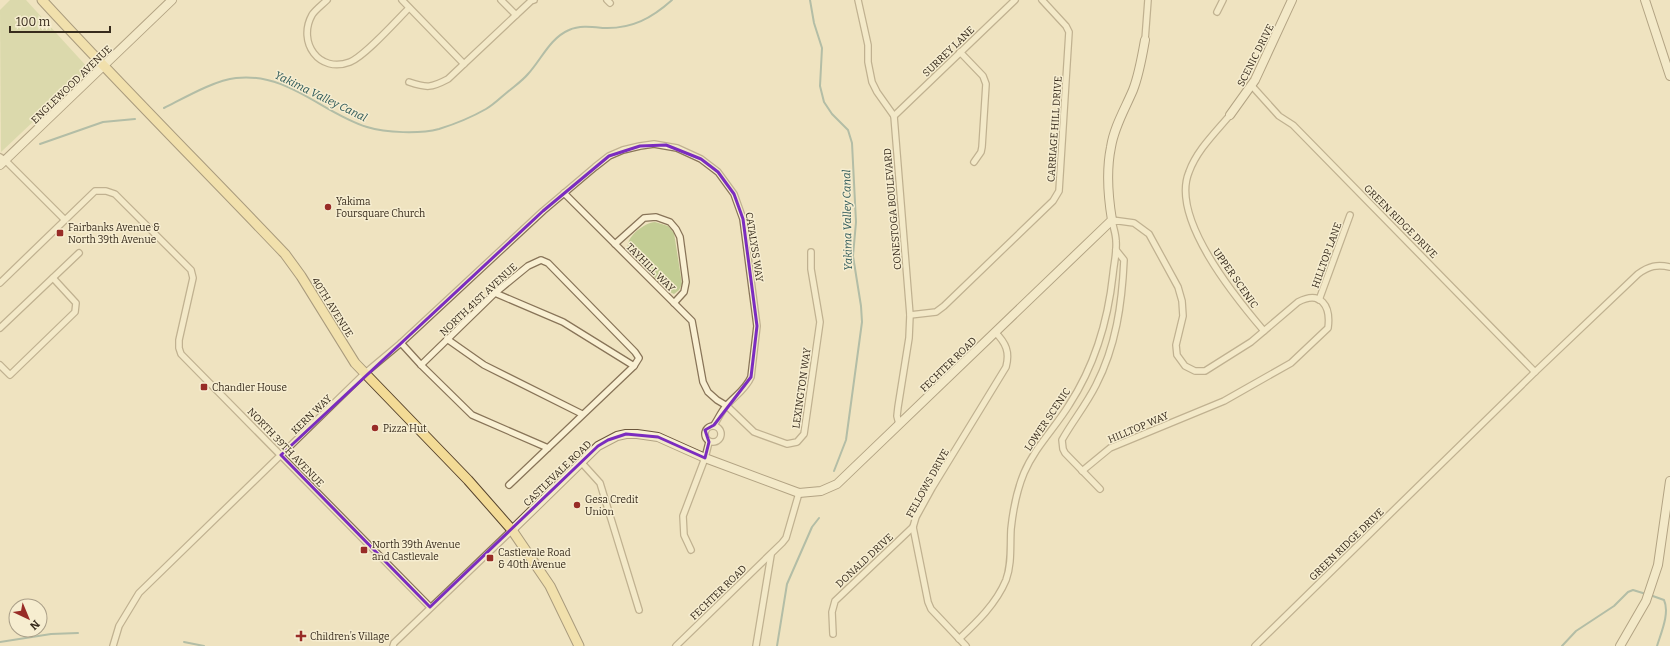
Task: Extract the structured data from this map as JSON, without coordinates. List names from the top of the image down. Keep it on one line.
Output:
{"streets":{"main road":["40TH AVENUE"],"street":["SURREY LANE","SCENIC DRIVE","ENGLEWOOD AVENUE","CARRIAGE HILL DRIVE","CONESTOGA BOULEVARD","GREEN RIDGE DRIVE","CATALYSS WAY","HILLTOP LANE","TAYHILL WAY","UPPER SCENIC","NORTH 41ST AVENUE","FECHTER ROAD","LEXINGTON WAY","KERN WAY","LOWER SCENIC","HILLTOP WAY","NORTH 39TH AVENUE","CASTLEVALE ROAD","FELLOWS DRIVE","DONALD DRIVE"]},"crossings":[["SURREY LANE","CONESTOGA BOULEVARD"],["SCENIC DRIVE","GREEN RIDGE DRIVE"],["SCENIC DRIVE","UPPER SCENIC"],["ENGLEWOOD AVENUE","40TH AVENUE"],["CARRIAGE HILL DRIVE","CONESTOGA BOULEVARD"],["CONESTOGA BOULEVARD","FECHTER ROAD"],["CATALYSS WAY","TAYHILL WAY"],["CATALYSS WAY","LEXINGTON WAY"],["CATALYSS WAY","KERN WAY"],["CATALYSS WAY","CASTLEVALE ROAD"],["HILLTOP LANE","HILLTOP WAY"],["TAYHILL WAY","LEXINGTON WAY"],["40TH AVENUE","KERN WAY"],["40TH AVENUE","CASTLEVALE ROAD"],["FECHTER ROAD","LOWER SCENIC"],["FECHTER ROAD","CASTLEVALE ROAD"],["FECHTER ROAD","FELLOWS DRIVE"],["KERN WAY","NORTH 39TH AVENUE"],["LOWER SCENIC","FELLOWS DRIVE"],["NORTH 39TH AVENUE","CASTLEVALE ROAD"],["FELLOWS DRIVE","DONALD DRIVE"]],"water":["Yakima Valley Canal"],"places":{"other":["Yakima Foursquare Church","Pizza Hut","Gesa Credit Union"],"transit":["Fairbanks Avenue & North 39th Avenue","Chandler House","North 39th Avenue and Castlevale","Castlevale Road & 40th Avenue"],"health":["Children’s Village"]},"scale_bar":"100 m","north":"bottom right"}
